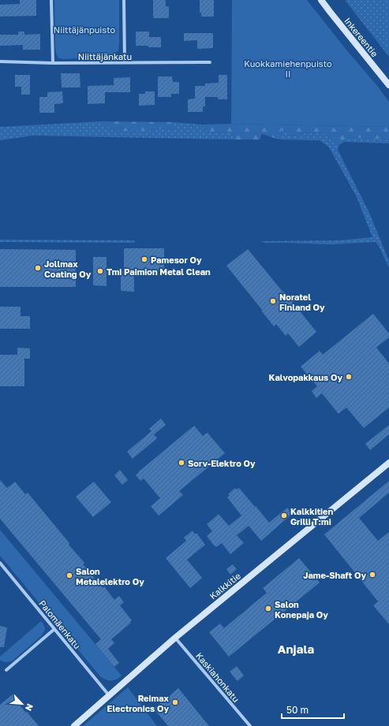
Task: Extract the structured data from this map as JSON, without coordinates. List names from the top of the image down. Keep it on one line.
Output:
{"streets":{"street":["Inkereentie","Niittäjänkatu","Kalkkitie","Palomäenkatu","Kaskiahonkatu"]},"crossings":[["Kalkkitie","Palomäenkatu"],["Kalkkitie","Kaskiahonkatu"]],"districts":["Anjala"],"parks":["Niittäjänpuisto","Kuokkamiehenpuisto II"],"places":["Pamesor Oy","Jollmax Coating Oy","Tmi Paimion Metal Clean","Noratel Finland Oy","Kalvopakkaus Oy","Sorv-Elektro Oy","Kalkkitien Grilli T:mi","Jame-Shaft Oy","Salon Metalelektro Oy","Salon Konepaja Oy","Reimax Electronics Oy"],"scale_bar":"50 m","north":"bottom right"}
